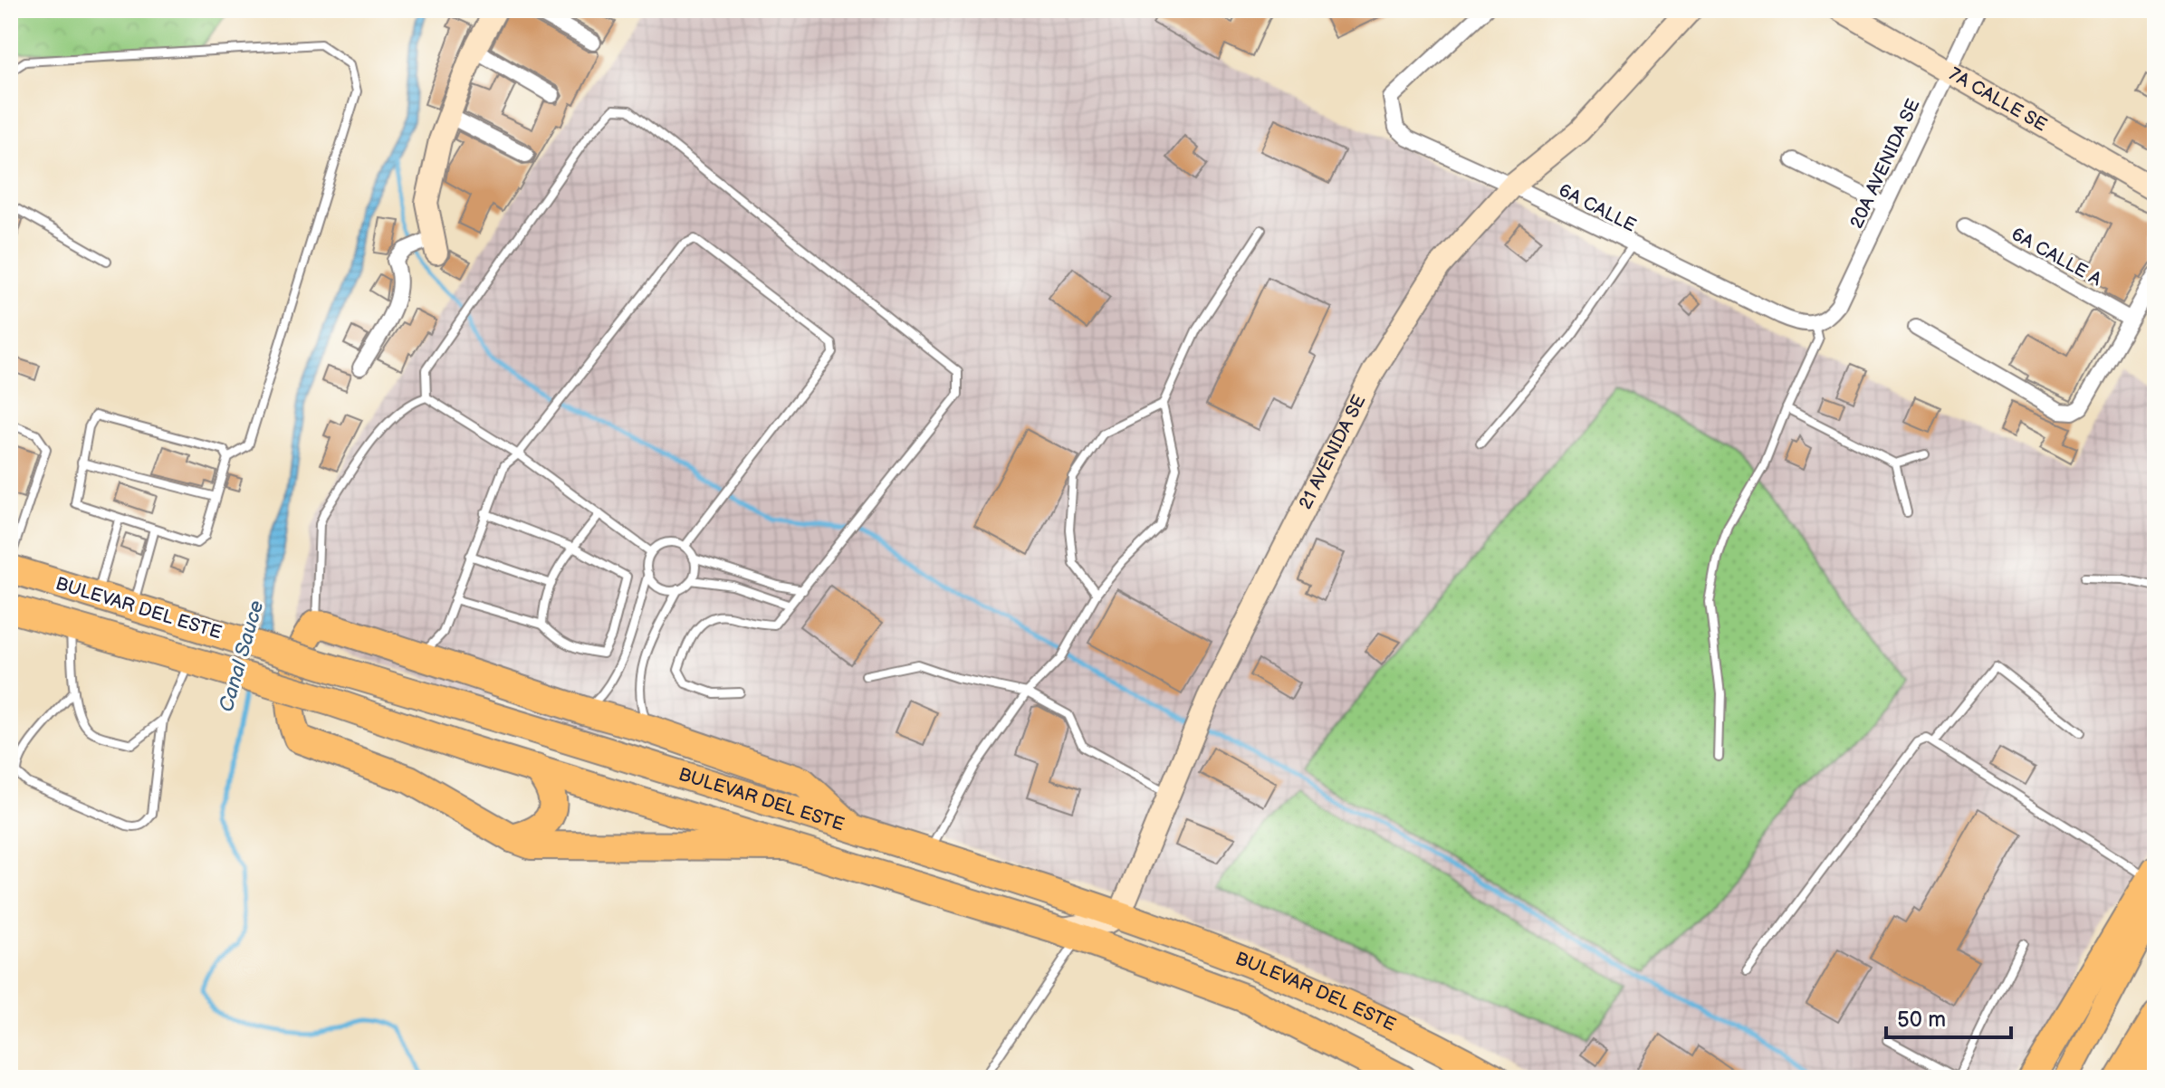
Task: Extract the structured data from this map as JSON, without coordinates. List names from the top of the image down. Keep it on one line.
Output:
{"streets":{"highway":["BULEVAR DEL ESTE"],"street":["7A CALLE SE","20A AVENIDA SE","6A CALLE","6A CALLE A","21 AVENIDA SE"]},"crossings":[["7A CALLE SE","20A AVENIDA SE"],["20A AVENIDA SE","6A CALLE"],["6A CALLE","21 AVENIDA SE"],["21 AVENIDA SE","BULEVAR DEL ESTE"]],"water":["Canal Sauce"],"scale_bar":"50 m"}
